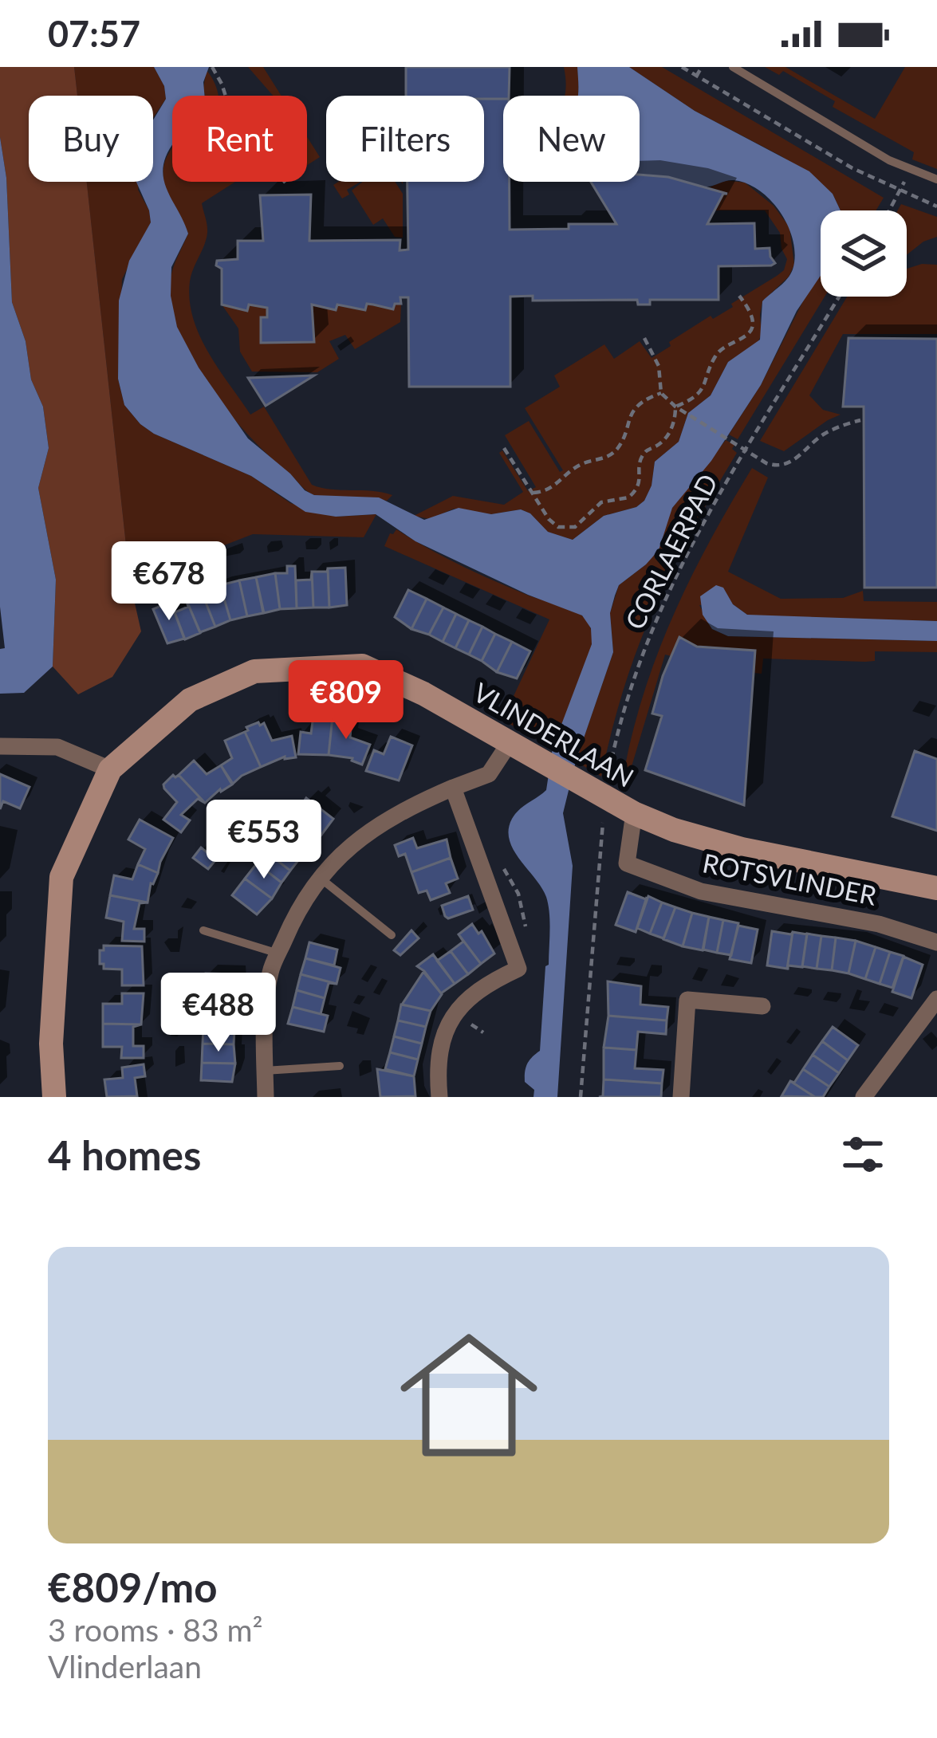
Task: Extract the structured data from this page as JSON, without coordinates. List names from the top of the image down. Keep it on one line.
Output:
{"streets":{"street":["VLINDERLAAN","ROTSVLINDER"],"path":["CORLAERPAD"]},"crossings":[["CORLAERPAD","VLINDERLAAN"],["VLINDERLAAN","ROTSVLINDER"]],"page":{"status":"07:57","chip":["Buy","Rent","Filters","New"],"price":["€678","€809","€553","€488"],"heading":"4 homes","list":[{"name":"€809/mo","note":"3 rooms · 83 m² · Vlinderlaan"}]}}
